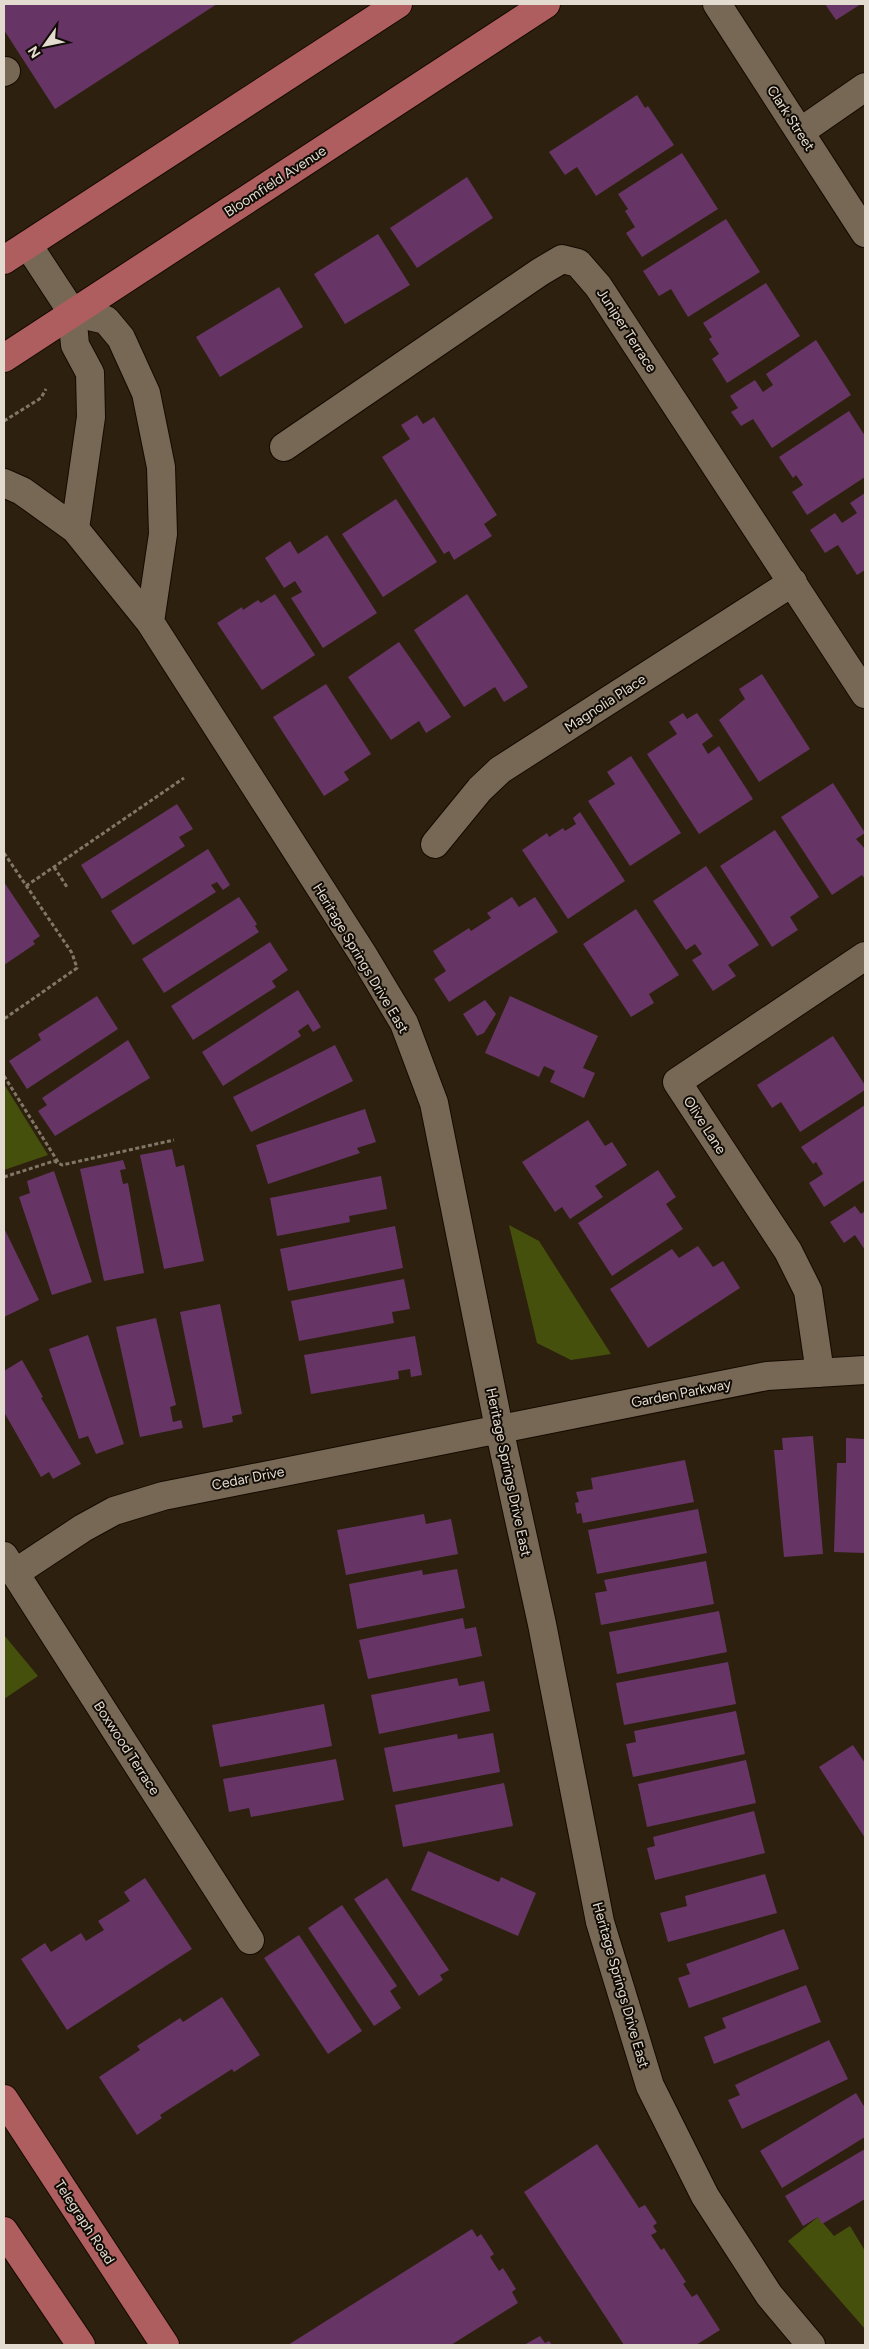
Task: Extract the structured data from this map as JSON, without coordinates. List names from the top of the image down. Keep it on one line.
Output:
{"streets":{"main road":["Bloomfield Avenue","Telegraph Road"],"street":["Clark Street","Juniper Terrace","Magnolia Place","Heritage Springs Drive East","Olive Lane","Garden Parkway","Cedar Drive","Boxwood Terrace"]},"crossings":[["Juniper Terrace","Magnolia Place"],["Heritage Springs Drive East","Garden Parkway"],["Heritage Springs Drive East","Cedar Drive"],["Olive Lane","Garden Parkway"],["Garden Parkway","Cedar Drive"],["Cedar Drive","Boxwood Terrace"]],"north":"bottom left"}
